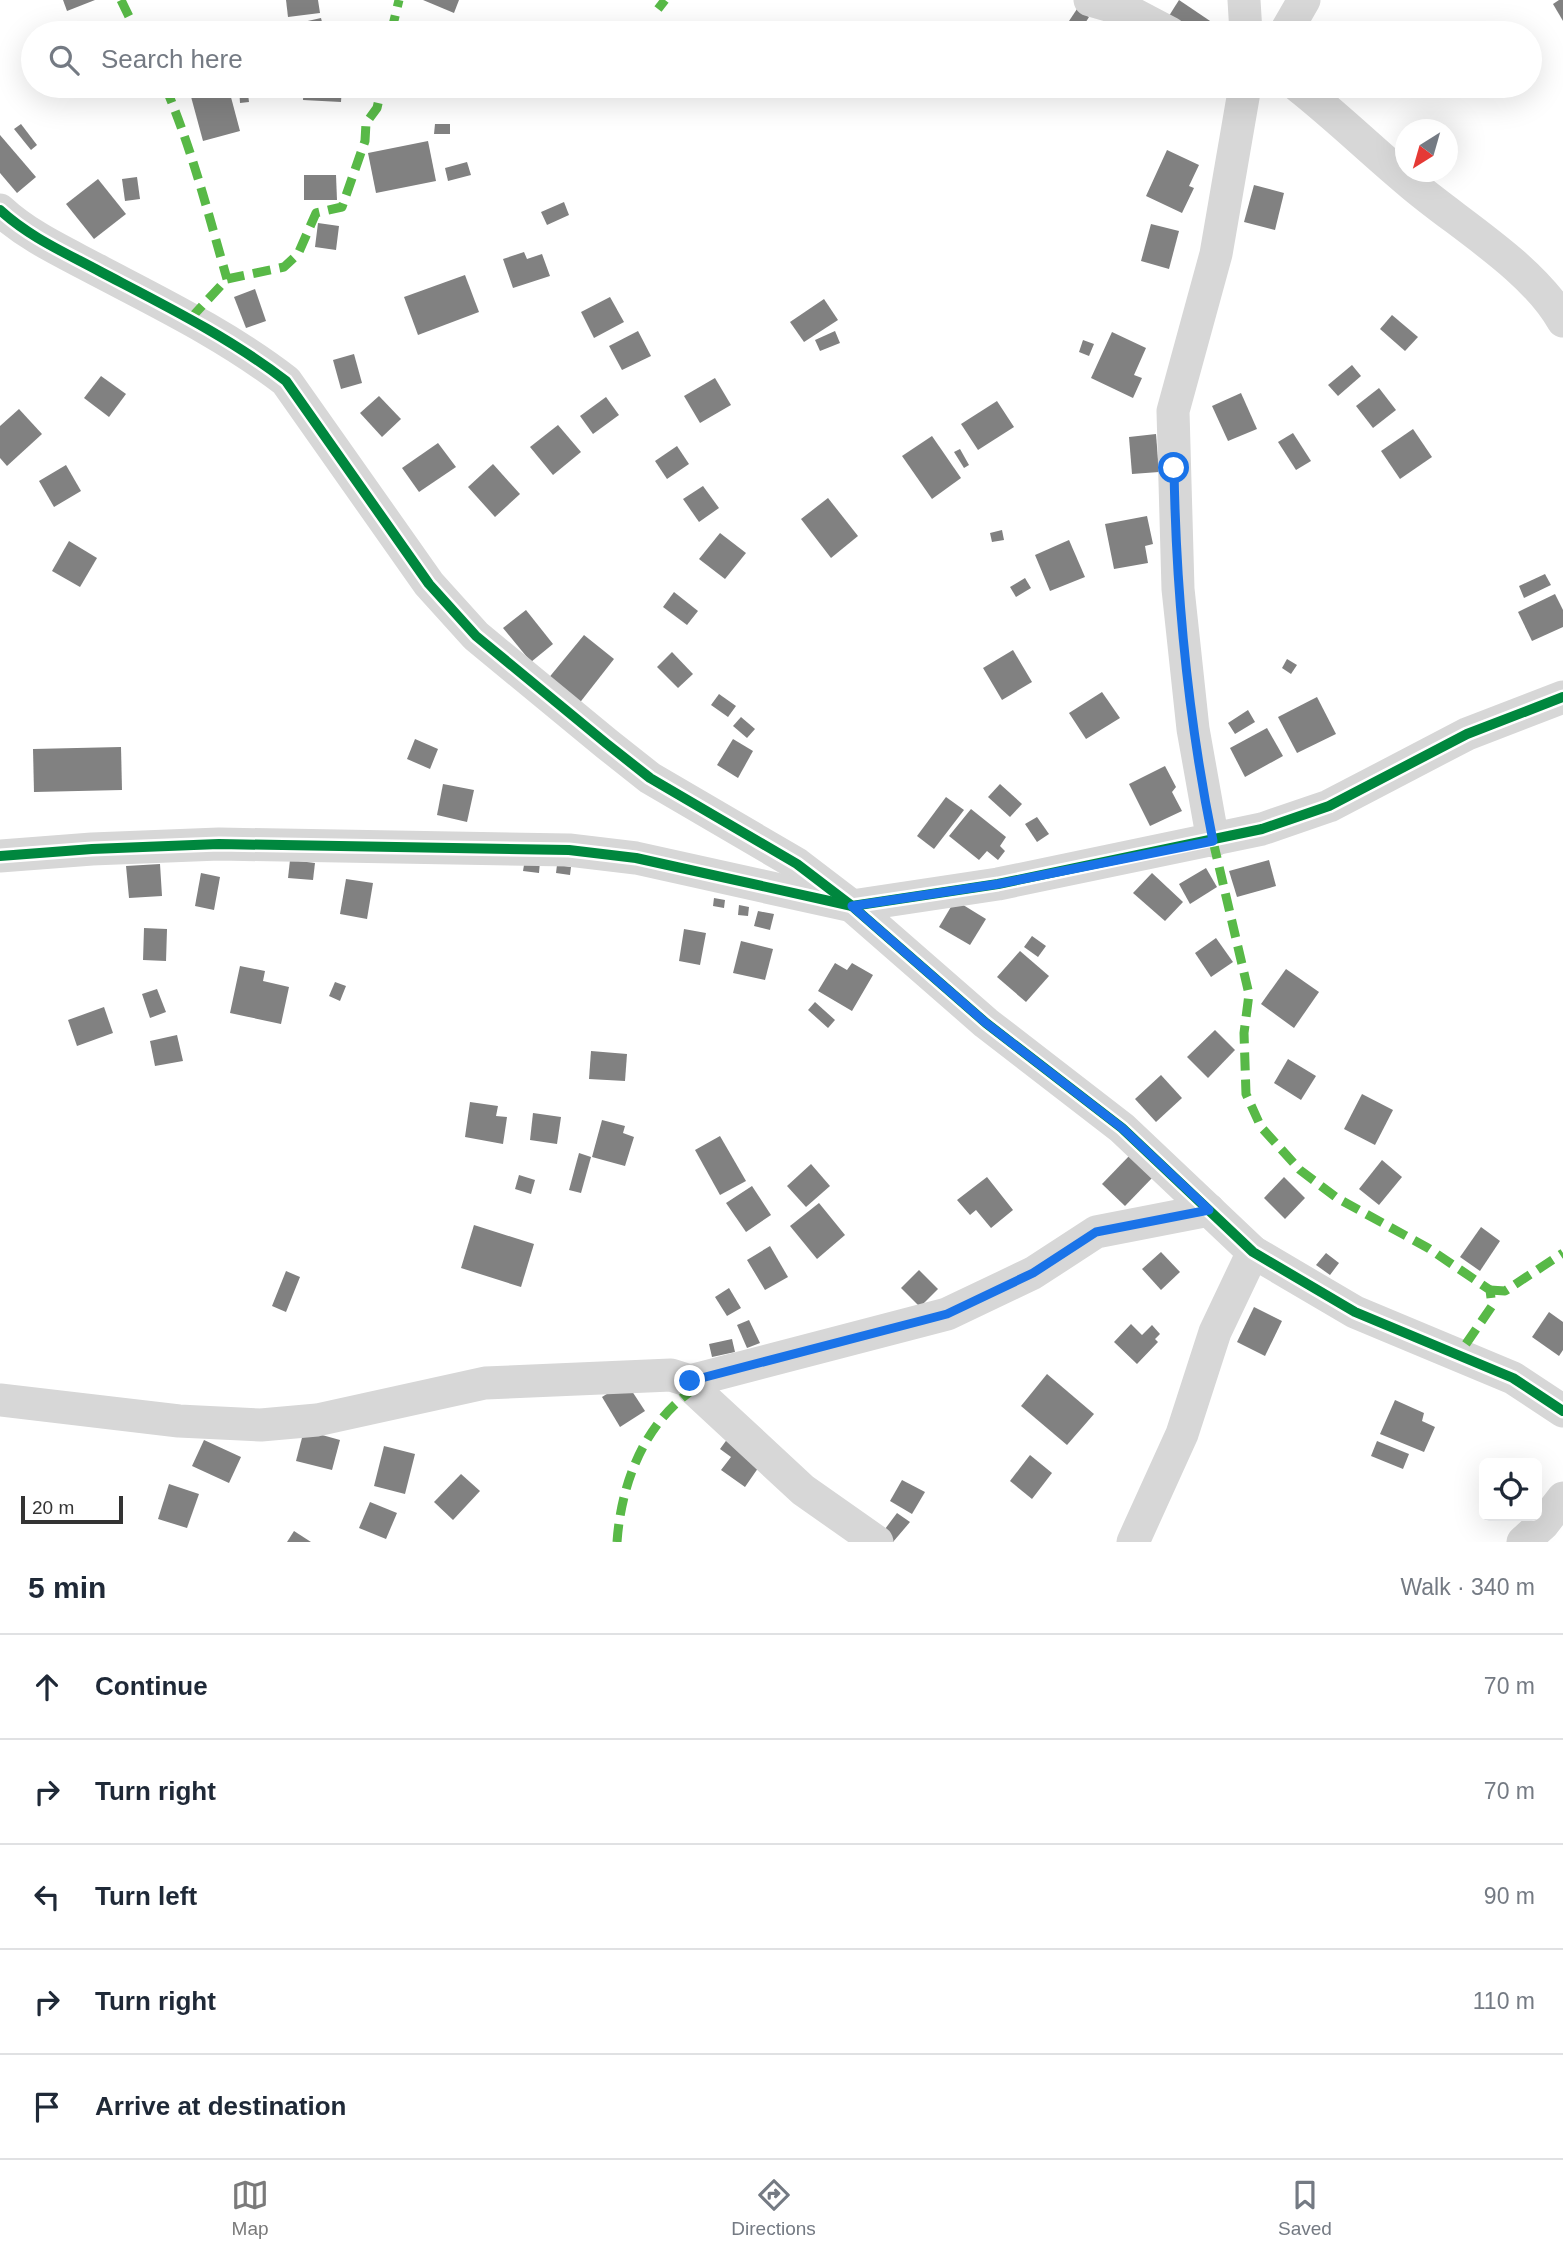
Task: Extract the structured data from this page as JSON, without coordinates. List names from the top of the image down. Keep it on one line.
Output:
{"scale_bar":"20 m","north":"bottom left","page":{"search":"Search here","scale":"20 m","heading":["5 min","Walk · 340 m"],"list":[["Continue","70 m"],["Turn right","70 m"],["Turn left","90 m"],["Turn right","110 m"],"Arrive at destination"],"nav":["Map","Directions","Saved"]}}
